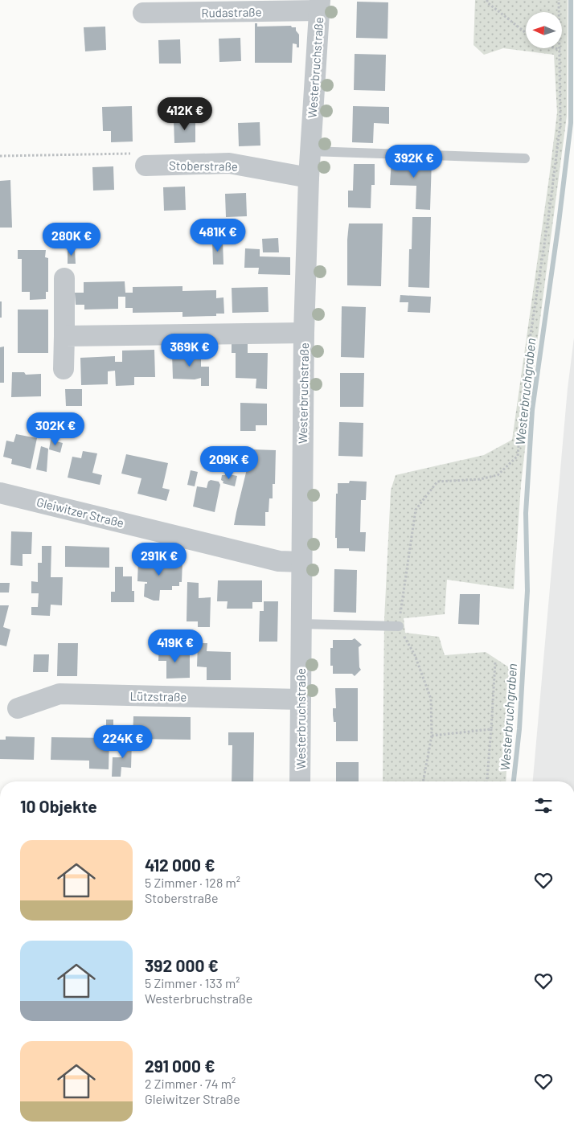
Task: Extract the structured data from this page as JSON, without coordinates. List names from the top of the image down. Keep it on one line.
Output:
{"streets":{"street":["Rudastraße","Westerbruchstraße","Stoberstraße","Gleiwitzer Straße","Lützstraße"]},"crossings":[["Rudastraße","Westerbruchstraße"],["Westerbruchstraße","Stoberstraße"],["Westerbruchstraße","Gleiwitzer Straße"],["Westerbruchstraße","Lützstraße"]],"water":["Westerbruchgraben"],"north":"left","page":{"price":["412K €","392K €","481K €","280K €","369K €","302K €","209K €","291K €","419K €","224K €"],"heading":"10 Objekte","list":[{"name":"412 000 €","note":"5 Zimmer · 128 m² · Stoberstraße"},{"name":"392 000 €","note":"5 Zimmer · 133 m² · Westerbruchstraße"},{"name":"291 000 €","note":"2 Zimmer · 74 m² · Gleiwitzer Straße"}]}}
